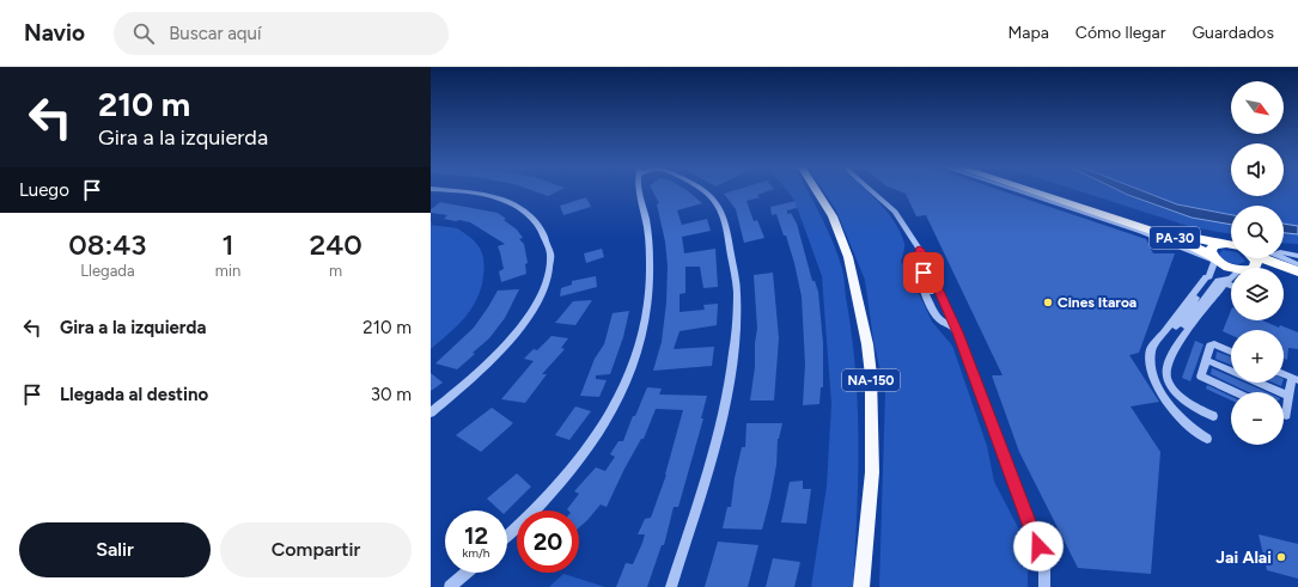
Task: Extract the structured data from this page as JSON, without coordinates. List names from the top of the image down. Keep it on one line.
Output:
{"streets":{"highway":["PA-30"],"main road":["NA-150"]},"places":["Cines Itaroa","Jai Alai"],"north":"bottom right","page":{"header":"Navio","search":"Buscar aquí","nav":["Mapa","Cómo llegar","Guardados"],"turn":["210 m","Gira a la izquierda"],"map_buttons":["+","−"],"then":"Luego","eta":["08:43","Llegada","1","min","240","m"],"list":[{"name":"Gira a la izquierda","value":"210 m"},{"name":"Llegada al destino","value":"30 m"}],"speed":"12 km/h","limit":"20","buttons":["Salir","Compartir"]}}
